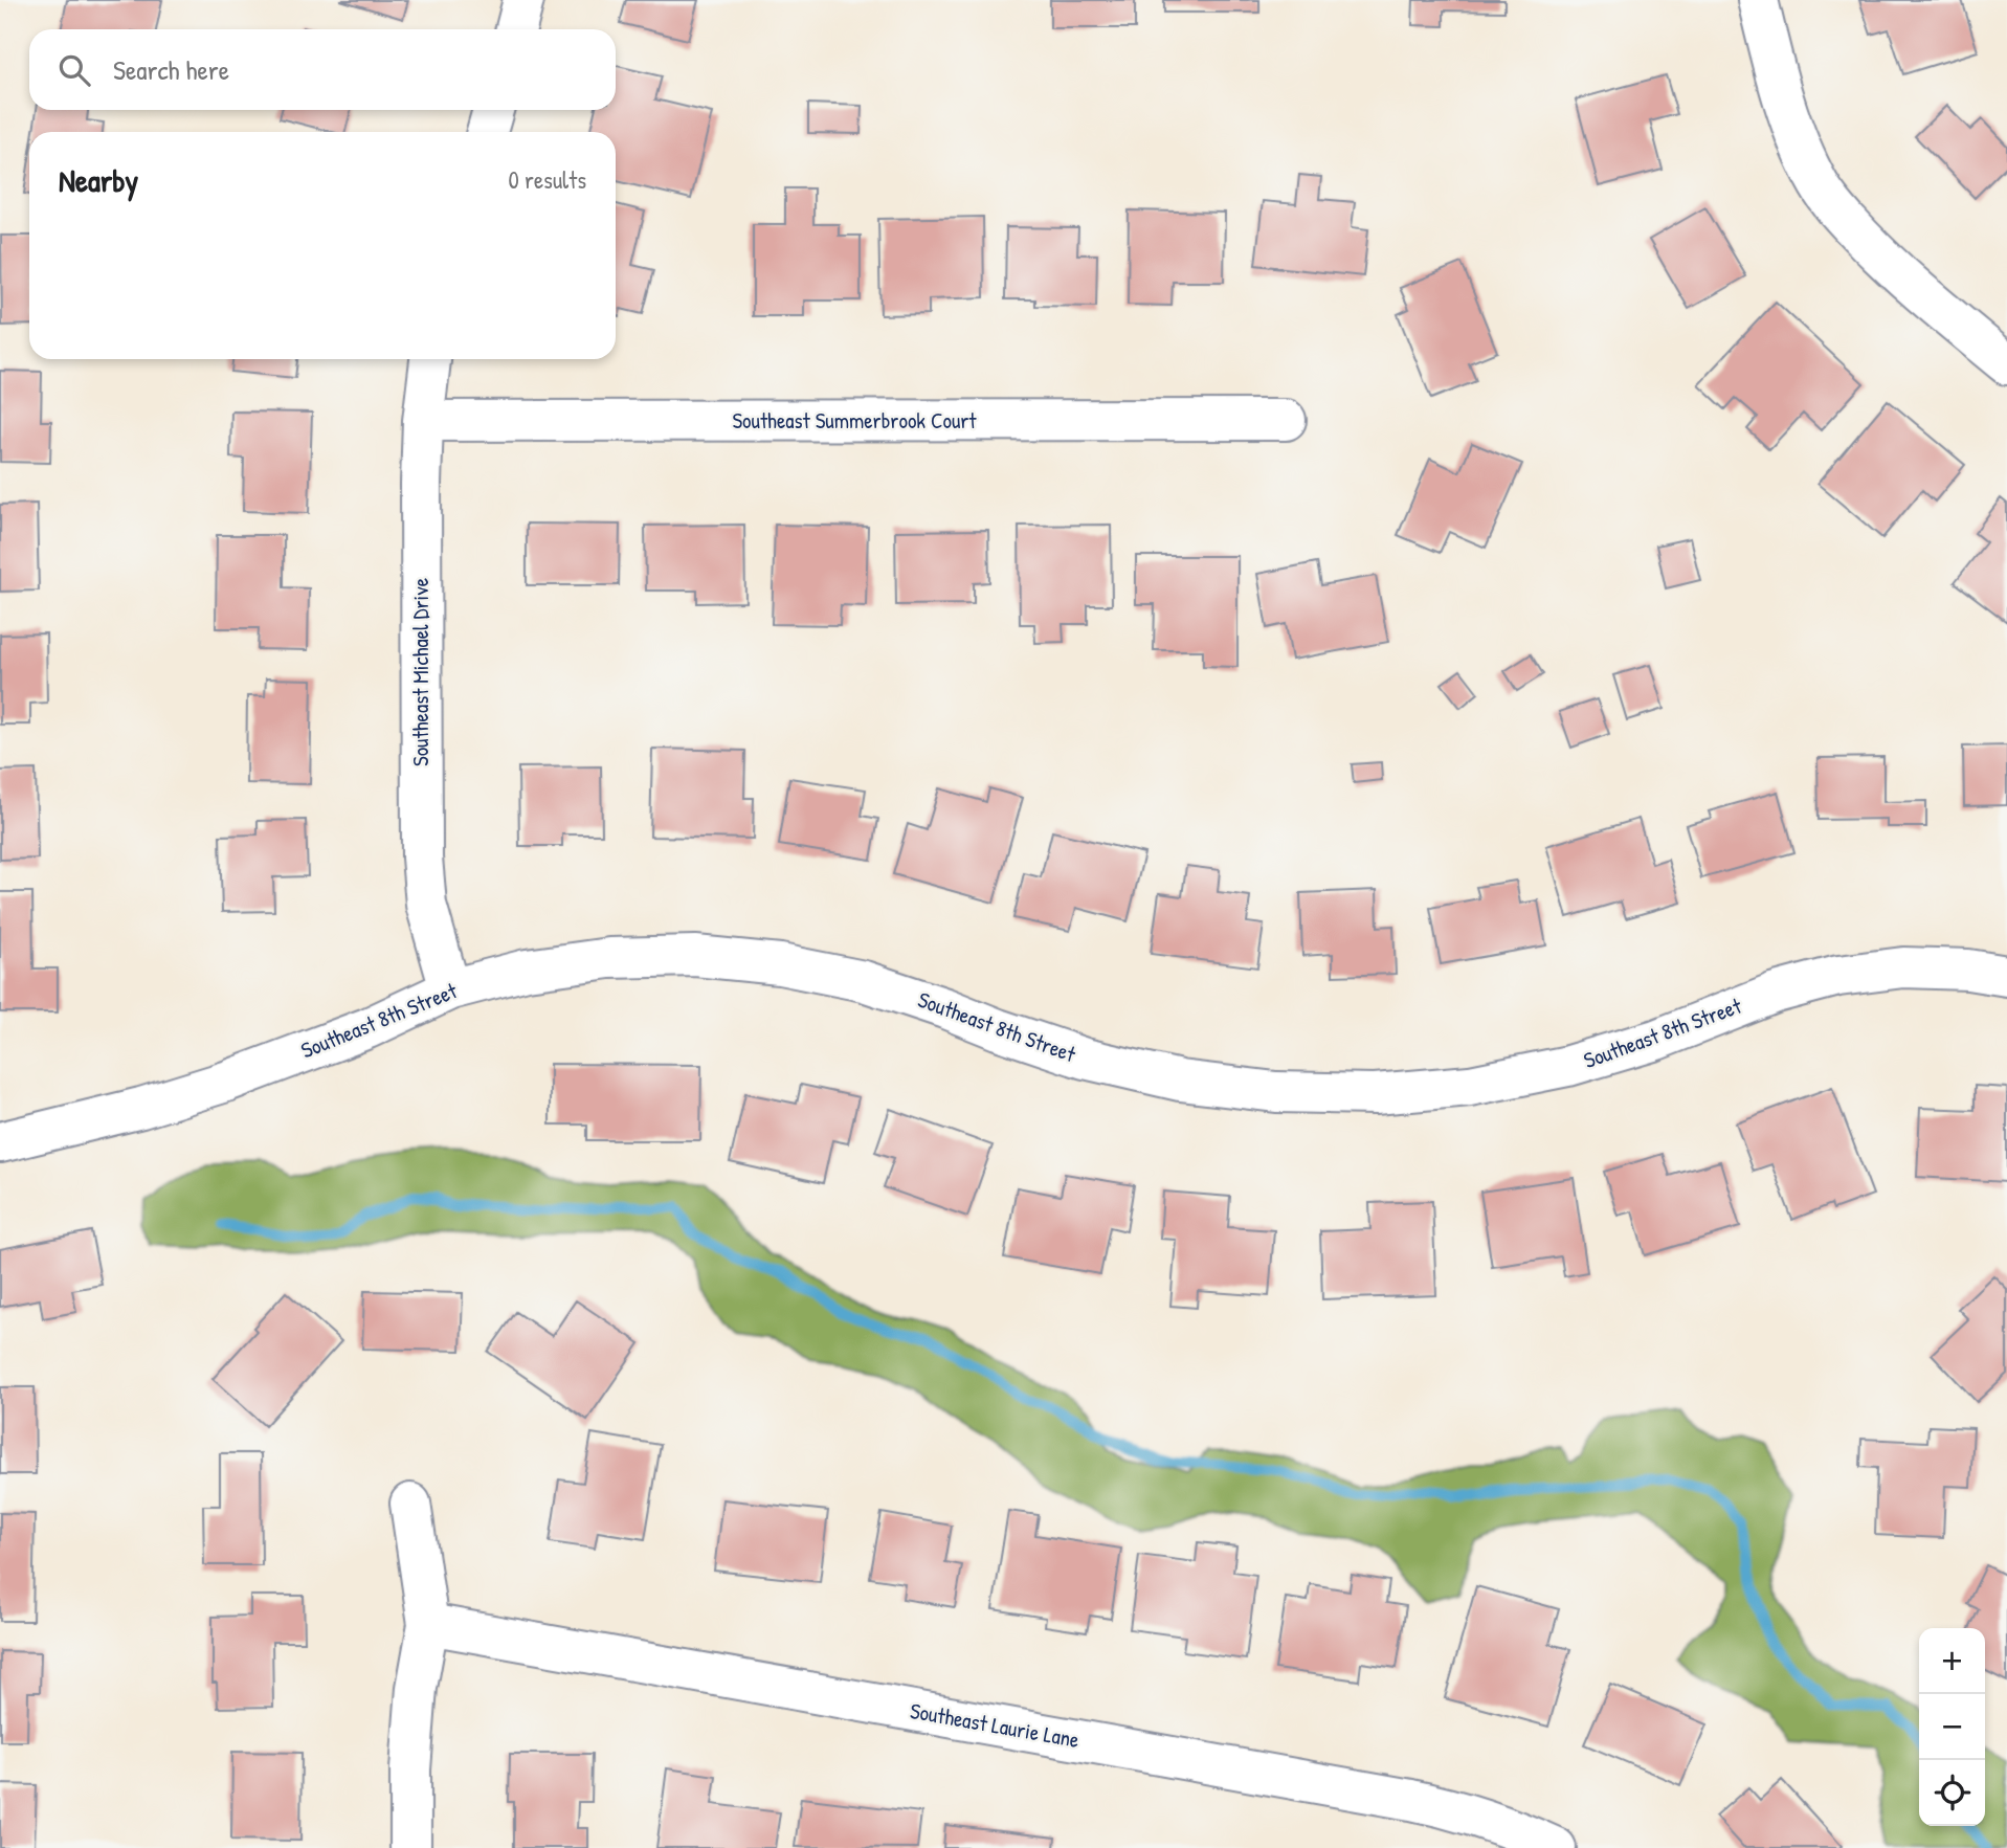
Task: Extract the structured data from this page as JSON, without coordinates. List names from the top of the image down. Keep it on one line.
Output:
{"streets":{"street":["Southeast Summerbrook Court","Southeast Michael Drive","Southeast 8th Street","Southeast Laurie Lane"]},"crossings":[["Southeast Summerbrook Court","Southeast Michael Drive"],["Southeast Michael Drive","Southeast 8th Street"]],"page":{"search":"Search here","heading":["Nearby","0 results"],"map_buttons":["+","−"]}}
